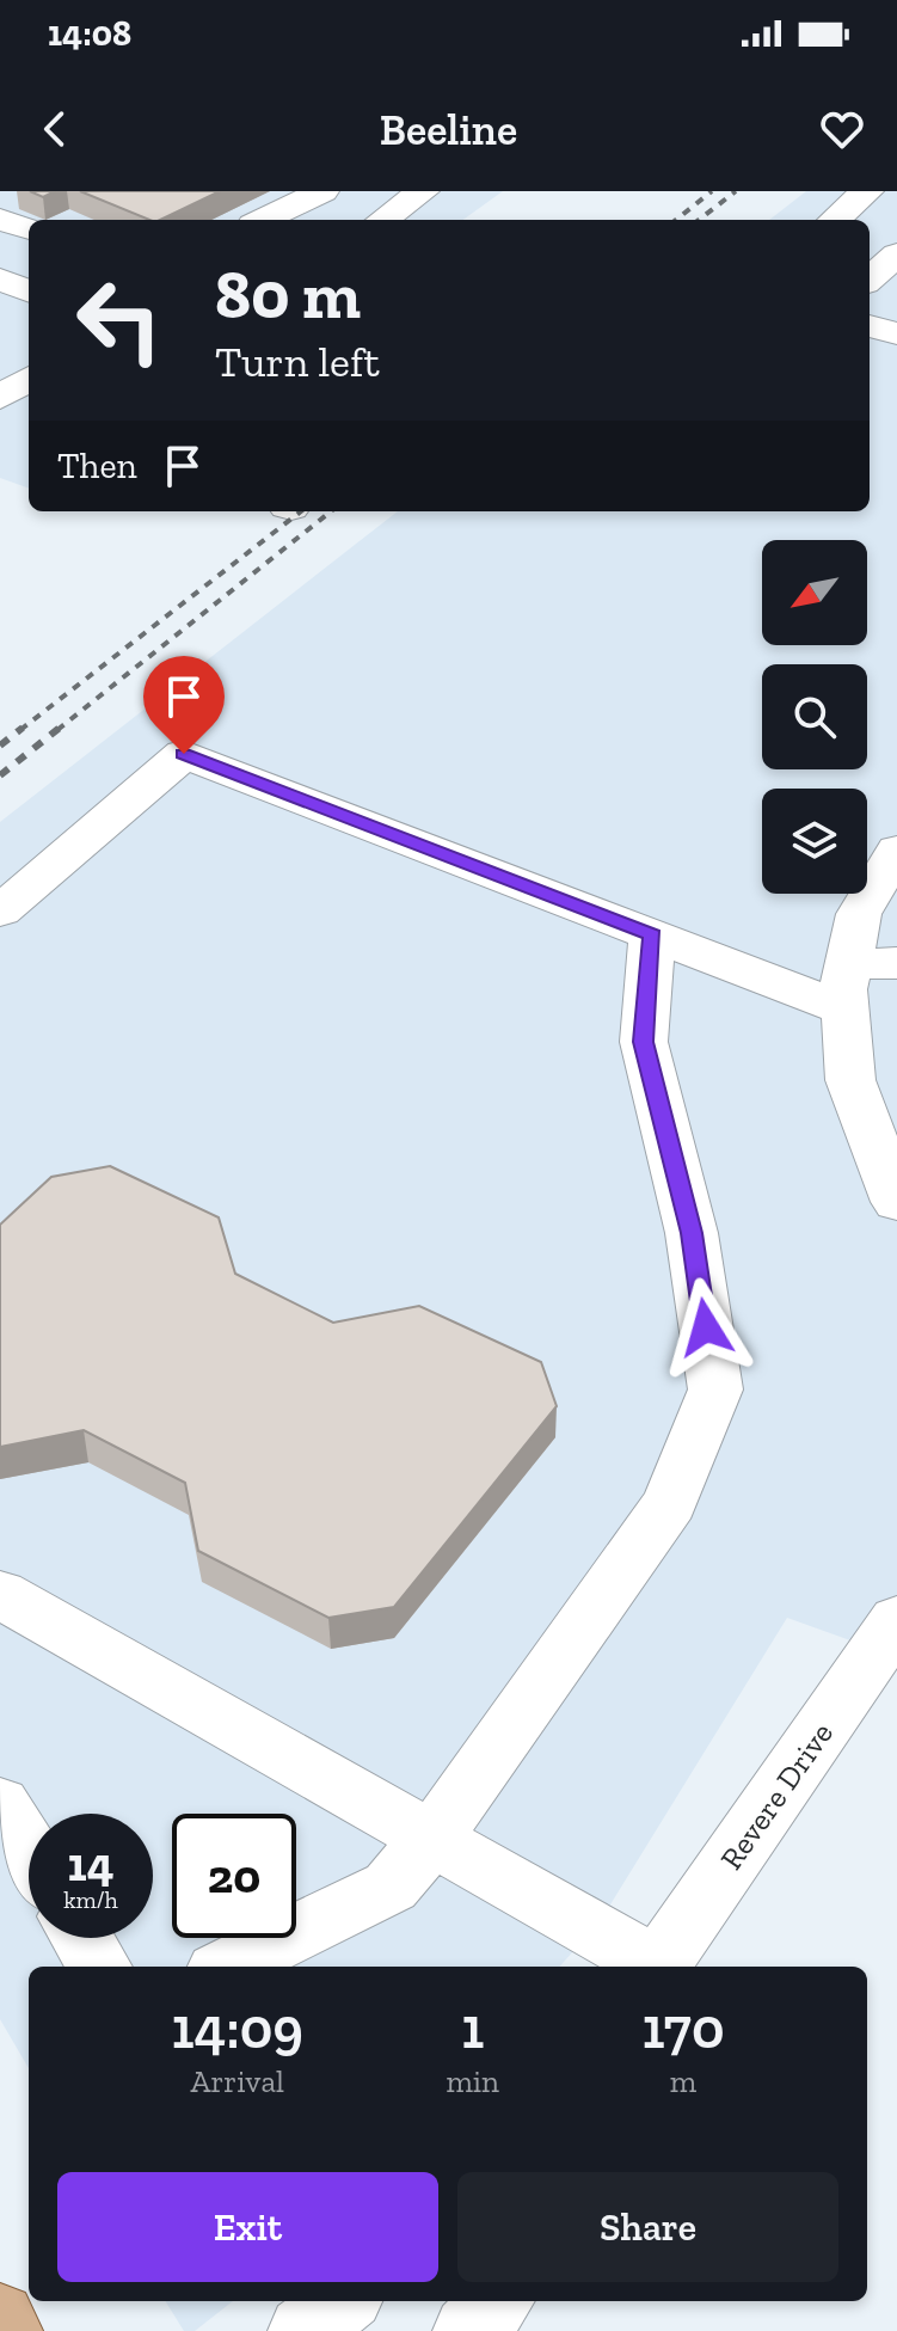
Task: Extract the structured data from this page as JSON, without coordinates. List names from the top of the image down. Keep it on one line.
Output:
{"streets":{"street":["Revere Drive"]},"north":"bottom left","page":{"status":"14:08","header":"Beeline","turn":["80 m","Turn left"],"then":"Then","speed":"14 km/h","limit":"20","eta":["14:09","Arrival","1","min","170","m"],"buttons":["Exit","Share"]}}
